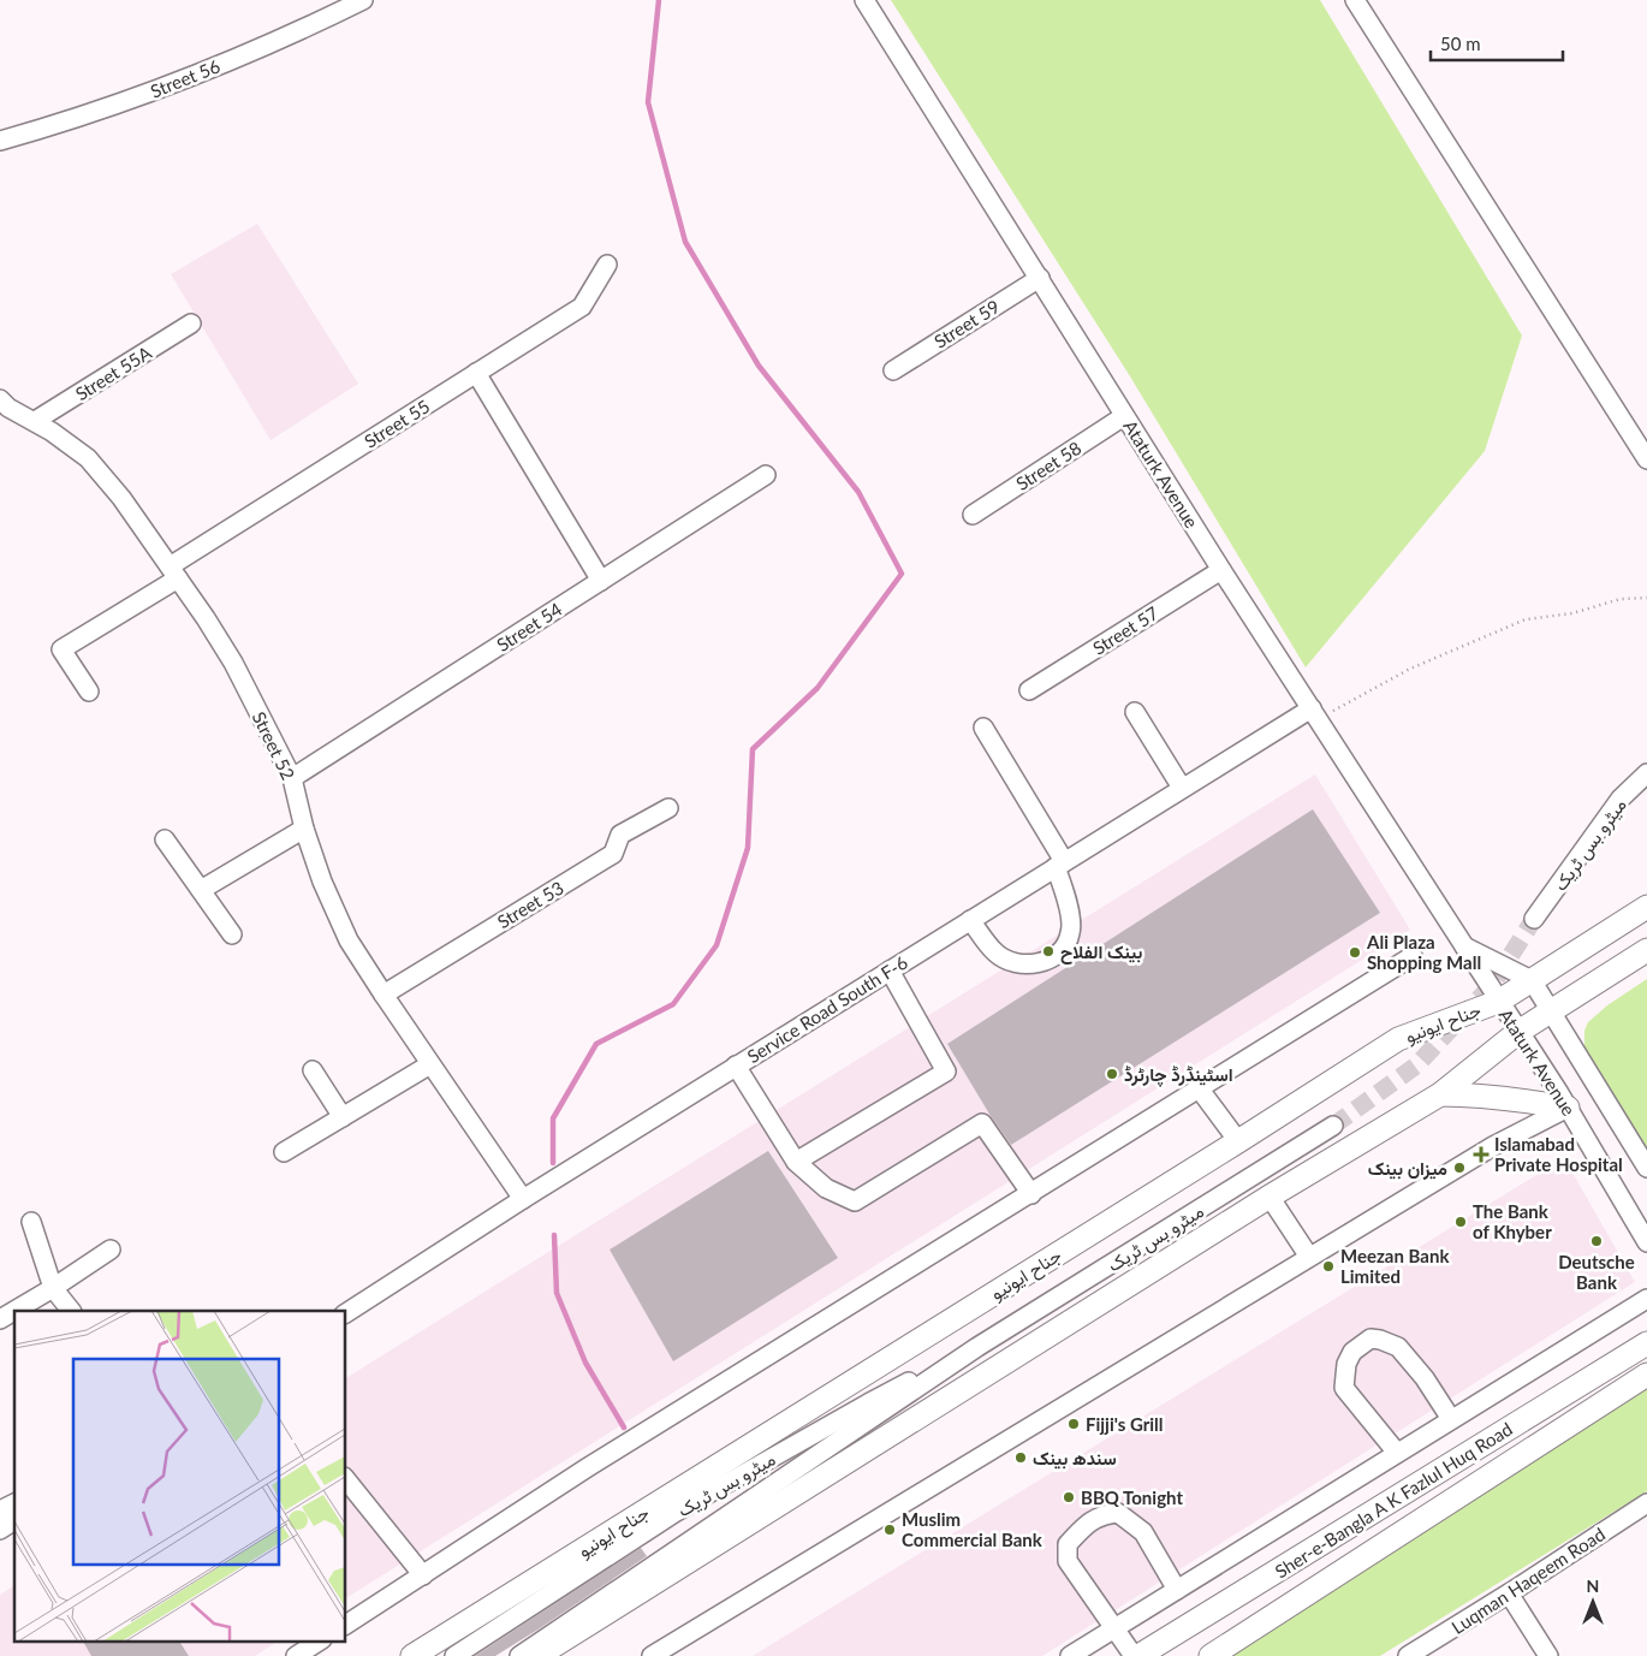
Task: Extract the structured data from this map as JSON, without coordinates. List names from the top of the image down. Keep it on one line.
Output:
{"streets":{"main road":["جناح ایونیو","Sher-e-Bangla A K Fazlul Huq Road"],"street":["Street 56","Street 59","Street 55A","Street 55","Street 58","Ataturk Avenue","Street 54","Street 57","Street 52","میٹرو بس ٹریک","Street 53","Service Road South F-6","Luqman Haqeem Road"]},"crossings":[["Street 59","Ataturk Avenue"],["Street 55A","Street 52"],["Street 55","Street 52"],["Street 58","Ataturk Avenue"],["Ataturk Avenue","Street 57"],["Ataturk Avenue","Service Road South F-6"],["Ataturk Avenue","جناح ایونیو"],["Street 54","Street 52"],["Street 52","Street 53"],["Street 52","Service Road South F-6"]],"places":{"other":["بینک الفلاح","Ali Plaza Shopping Mall","اسٹینڈرڈ چارٹرڈ","میزان بینک","The Bank of Khyber","Deutsche Bank","Meezan Bank Limited","Fijji's Grill","سندھ بینک","BBQ Tonight","Muslim Commercial Bank"],"health":["Islamabad Private Hospital"]},"scale_bar":"50 m","north":"top"}
